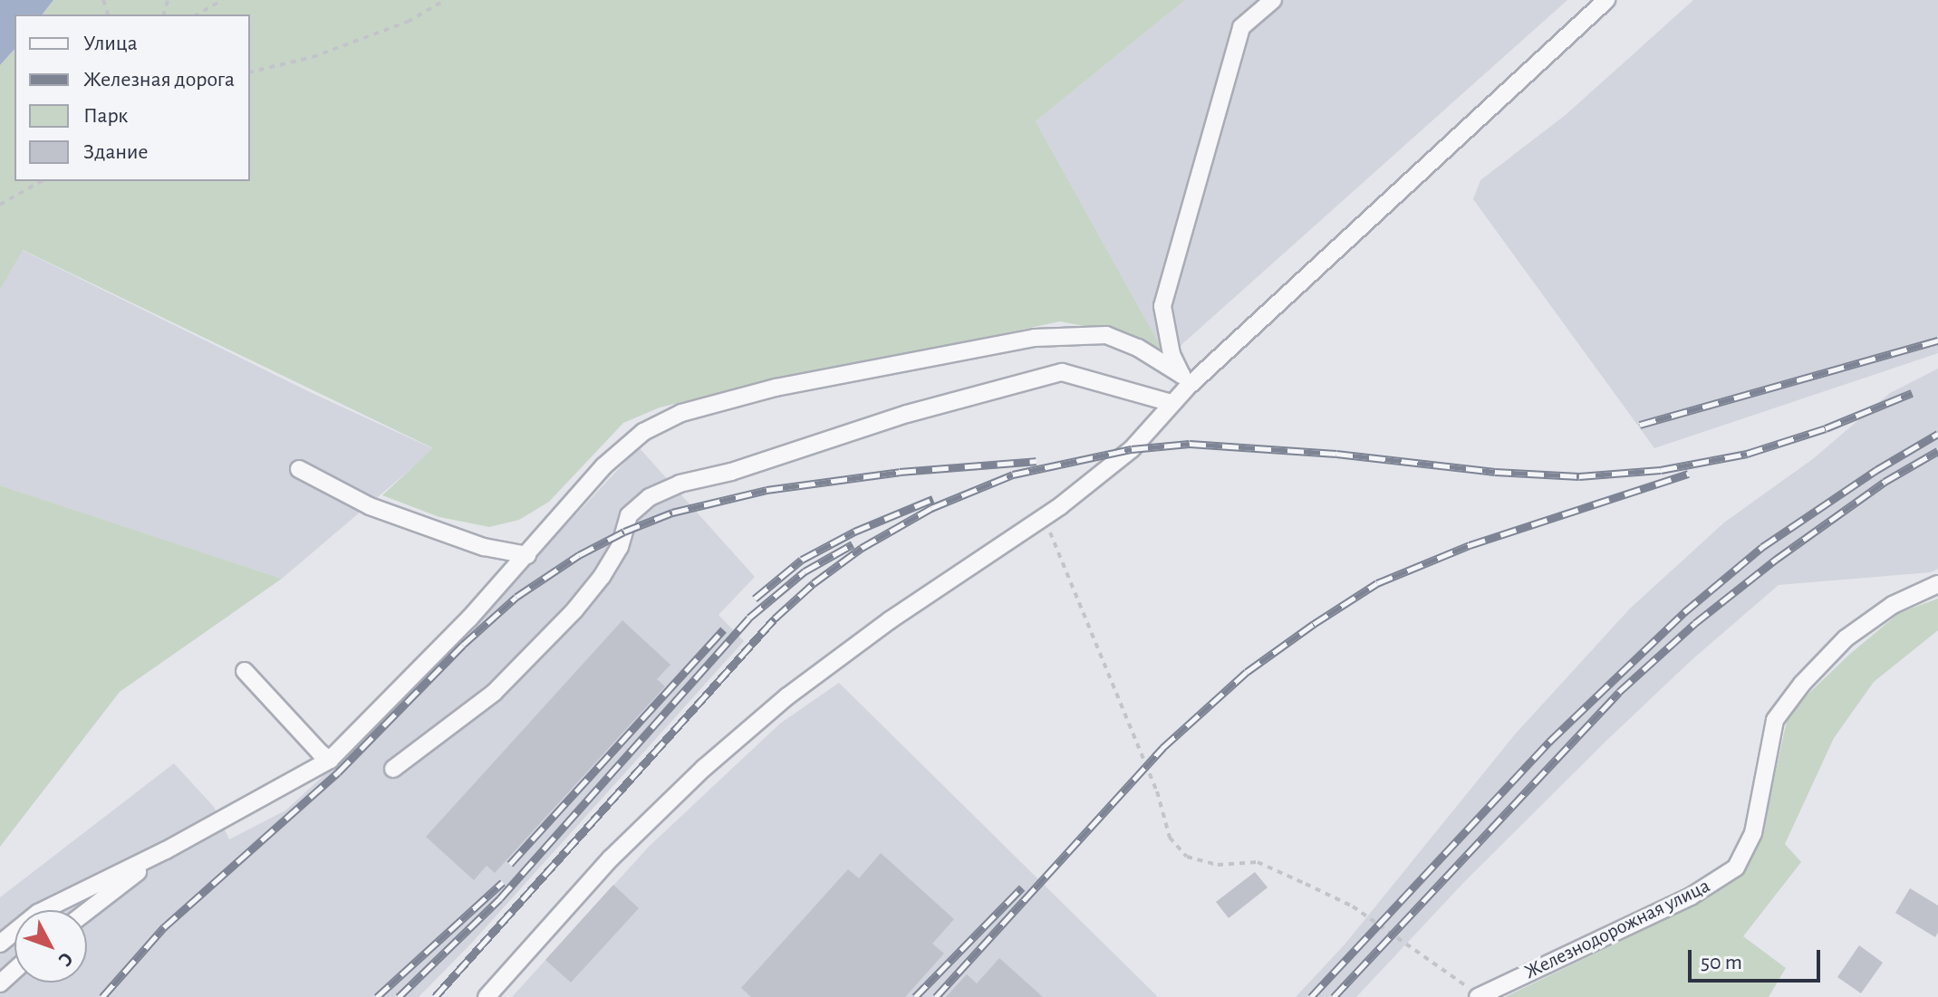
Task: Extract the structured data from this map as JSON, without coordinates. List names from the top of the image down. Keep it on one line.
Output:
{"streets":{"street":["Железнодорожная улица"]},"legend":["Улица","Железная дорога","Парк","Здание"],"scale_bar":"50 m","north":"bottom right"}
